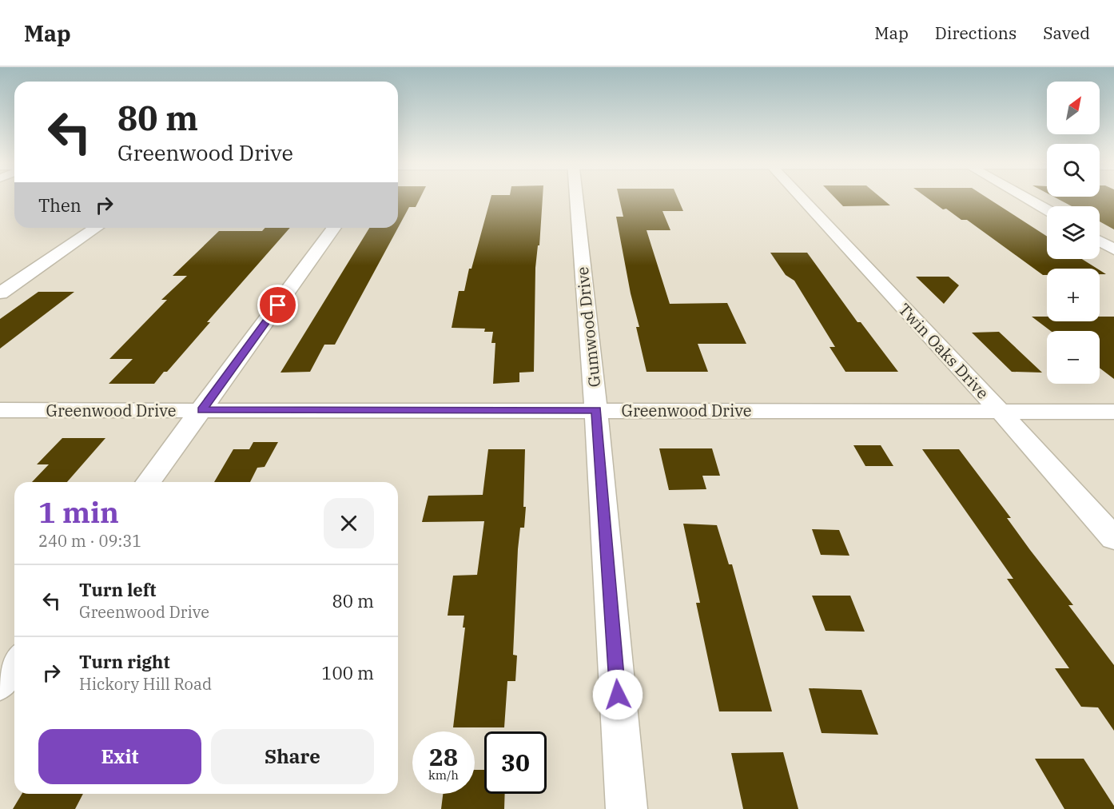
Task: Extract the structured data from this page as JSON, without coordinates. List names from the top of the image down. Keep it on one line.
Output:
{"streets":{"street":["Gumwood Drive","Twin Oaks Drive","Greenwood Drive"]},"crossings":[["Gumwood Drive","Greenwood Drive"],["Twin Oaks Drive","Greenwood Drive"]],"north":"top right","page":{"header":"Map","nav":["Map","Directions","Saved"],"map_buttons":["+","−"],"turn":["80 m","Greenwood Drive"],"then":"Then","heading":["1 min","240 m · 09:31"],"list":[{"name":"Turn left","note":"Greenwood Drive","value":"80 m"},{"name":"Turn right","note":"Hickory Hill Road","value":"100 m"}],"buttons":["Exit","Share"],"speed":"28 km/h","limit":"30"}}
